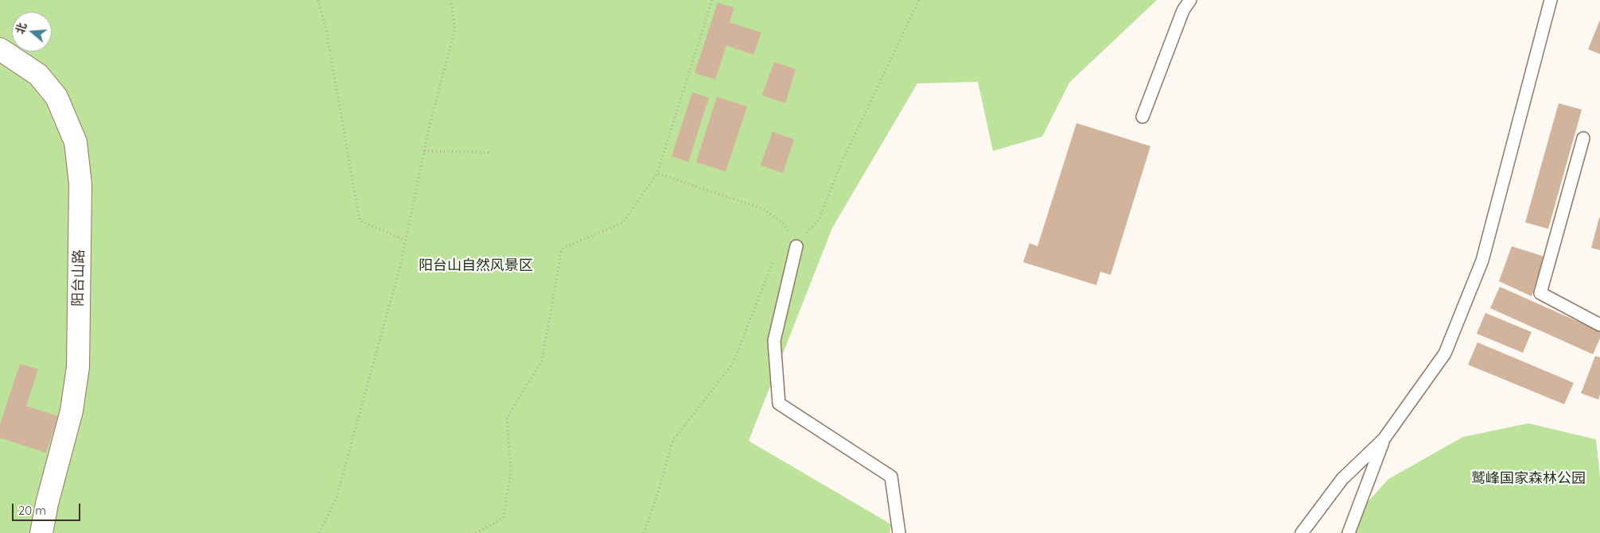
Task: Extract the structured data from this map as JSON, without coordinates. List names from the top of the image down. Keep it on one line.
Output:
{"streets":{"street":["阳台山路"]},"parks":["阳台山自然风景区","鹫峰国家森林公园"],"scale_bar":"20 m","north":"left"}
